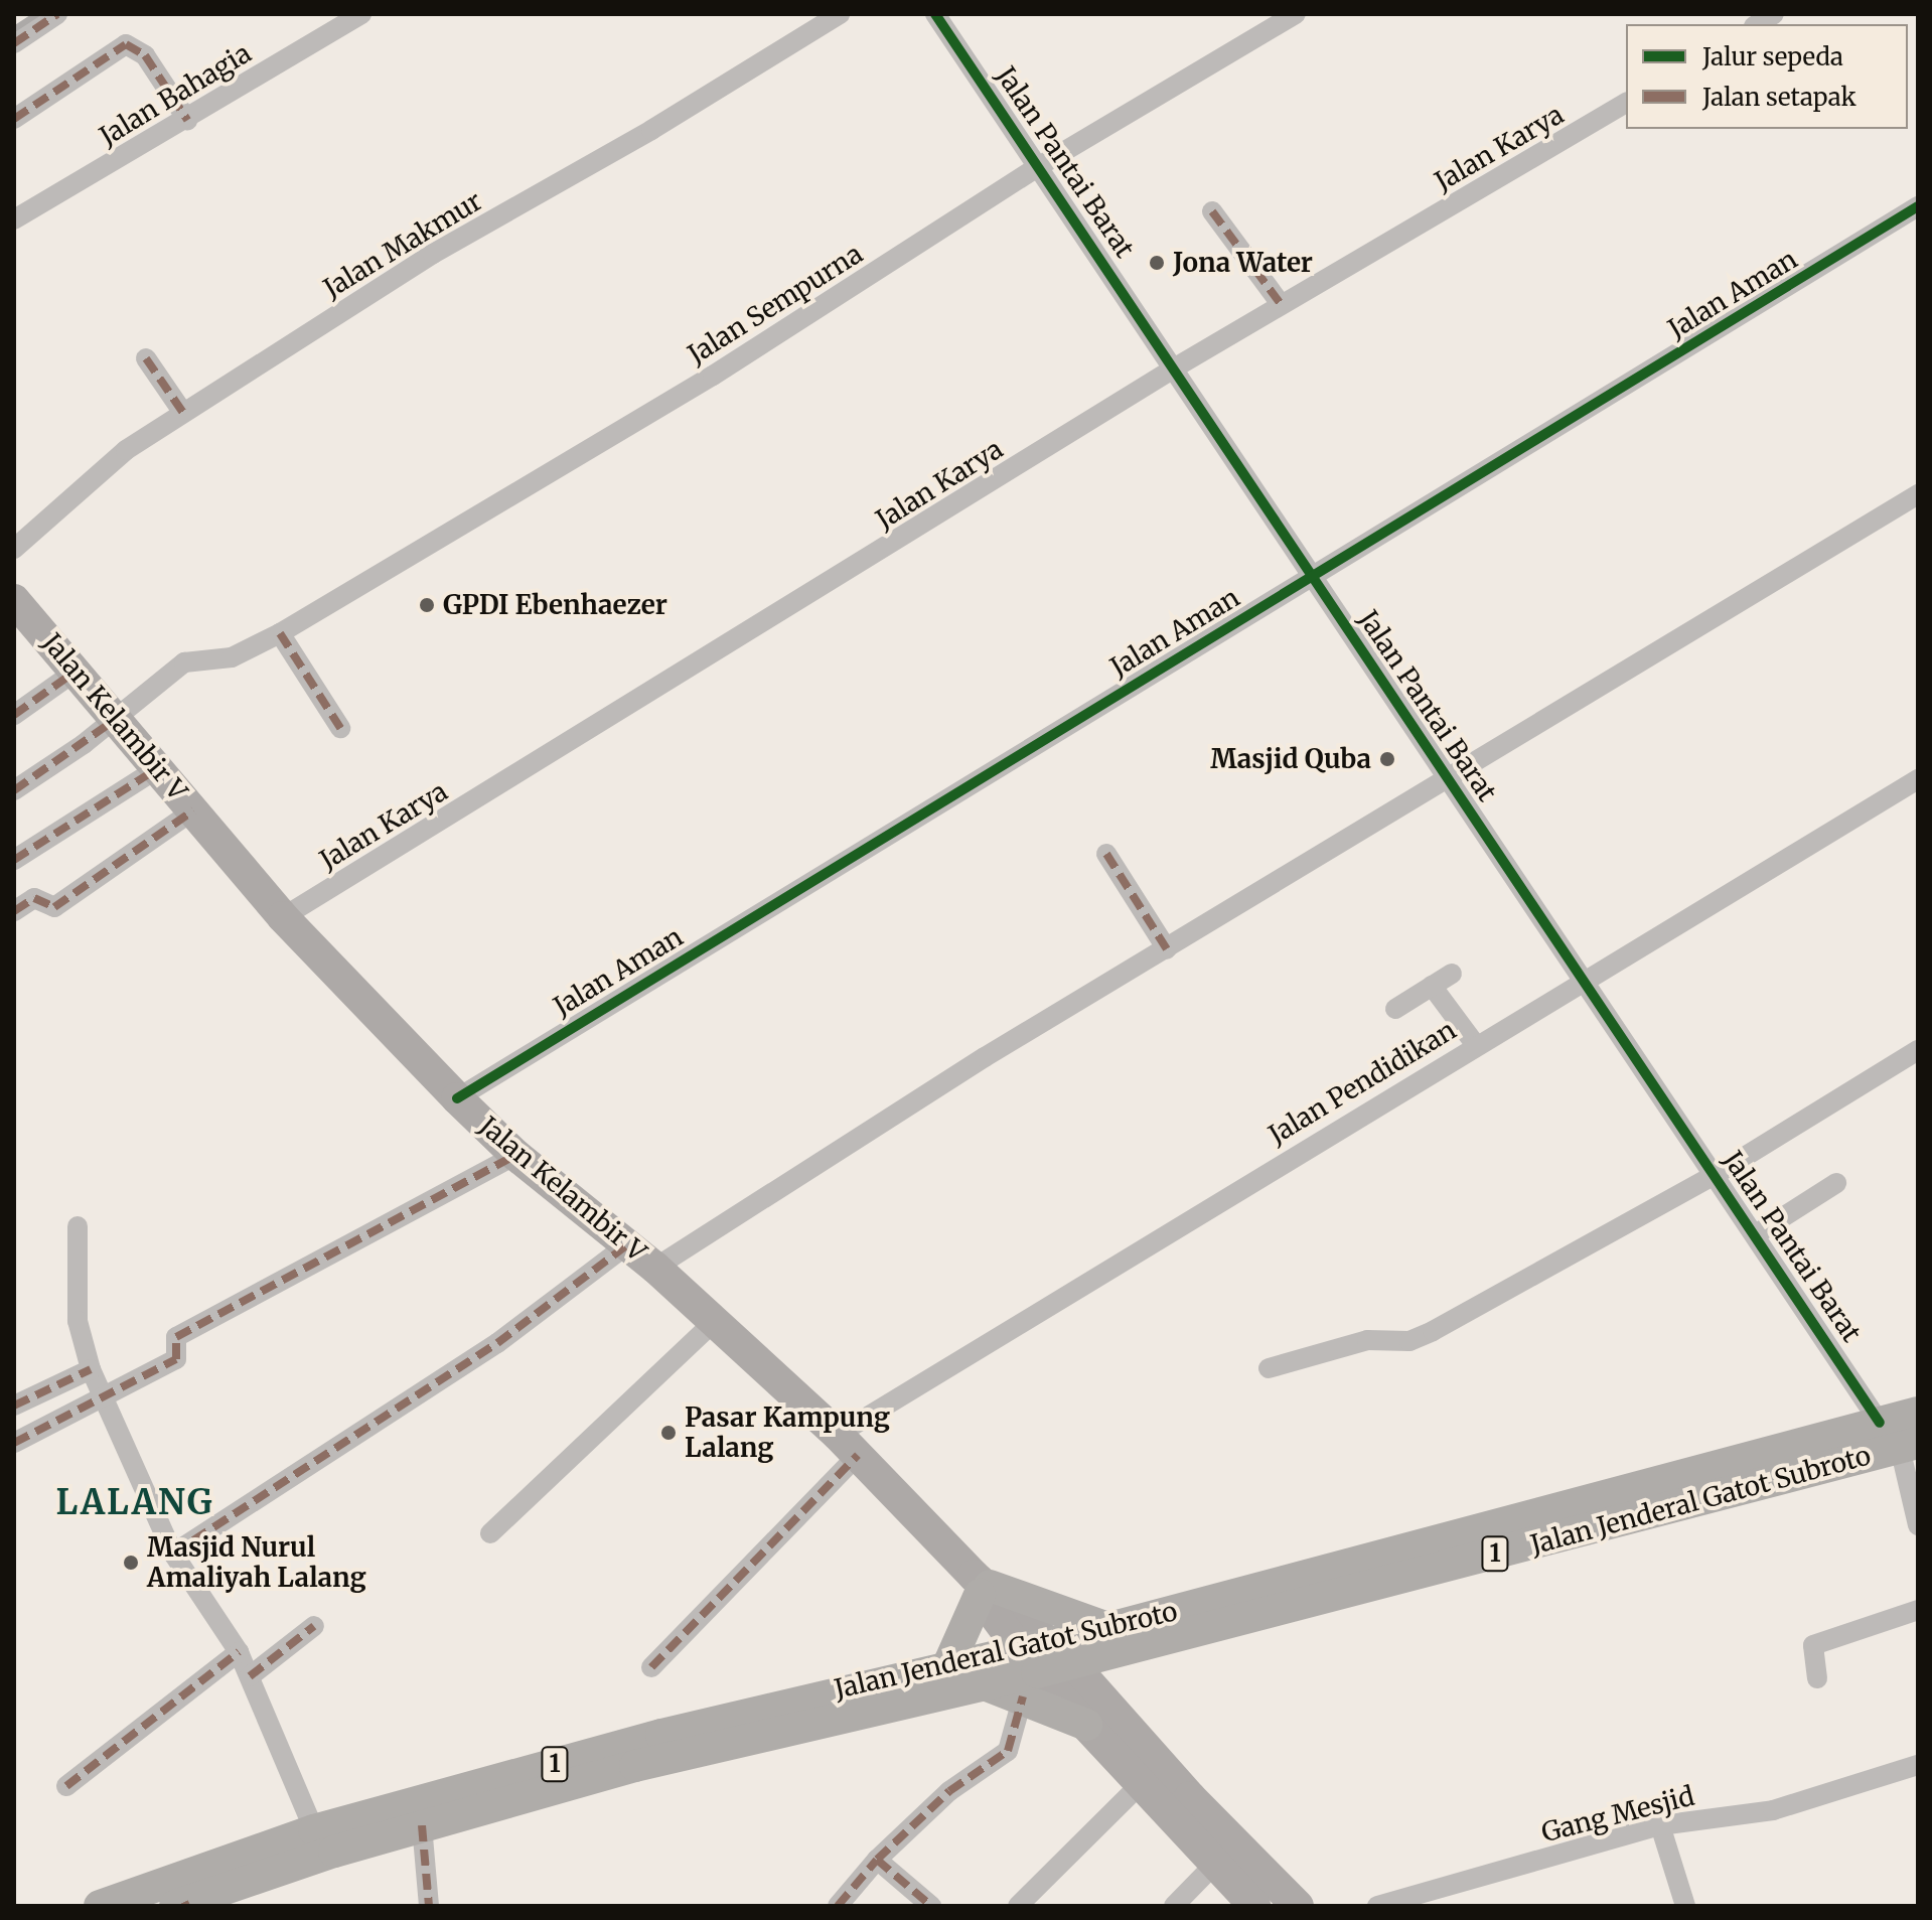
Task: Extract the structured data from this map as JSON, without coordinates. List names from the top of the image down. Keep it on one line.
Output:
{"streets":{"highway":["Jalan Jenderal Gatot Subroto","1"],"main road":["Jalan Kelambir V"],"street":["Jalan Bahagia","Jalan Karya","Jalan Pantai Barat","Jalan Makmur","Jalan Aman","Jalan Sempurna","Jalan Pendidikan","Gang Mesjid"]},"crossings":[["Jalan Karya","Jalan Pantai Barat"],["Jalan Karya","Jalan Kelambir V"],["Jalan Pantai Barat","Jalan Aman"],["Jalan Pantai Barat","Jalan Sempurna"],["Jalan Pantai Barat","Jalan Pendidikan"],["Jalan Pantai Barat","Jalan Jenderal Gatot Subroto"],["Jalan Aman","Jalan Kelambir V"],["Jalan Sempurna","Jalan Kelambir V"],["Jalan Kelambir V","Jalan Pendidikan"],["Jalan Kelambir V","Jalan Jenderal Gatot Subroto"]],"districts":["LALANG"],"places":["Jona Water","GPDI Ebenhaezer","Masjid Quba","Pasar Kampung Lalang","Masjid Nurul Amaliyah Lalang"],"legend":["Jalur sepeda","Jalan setapak"]}
